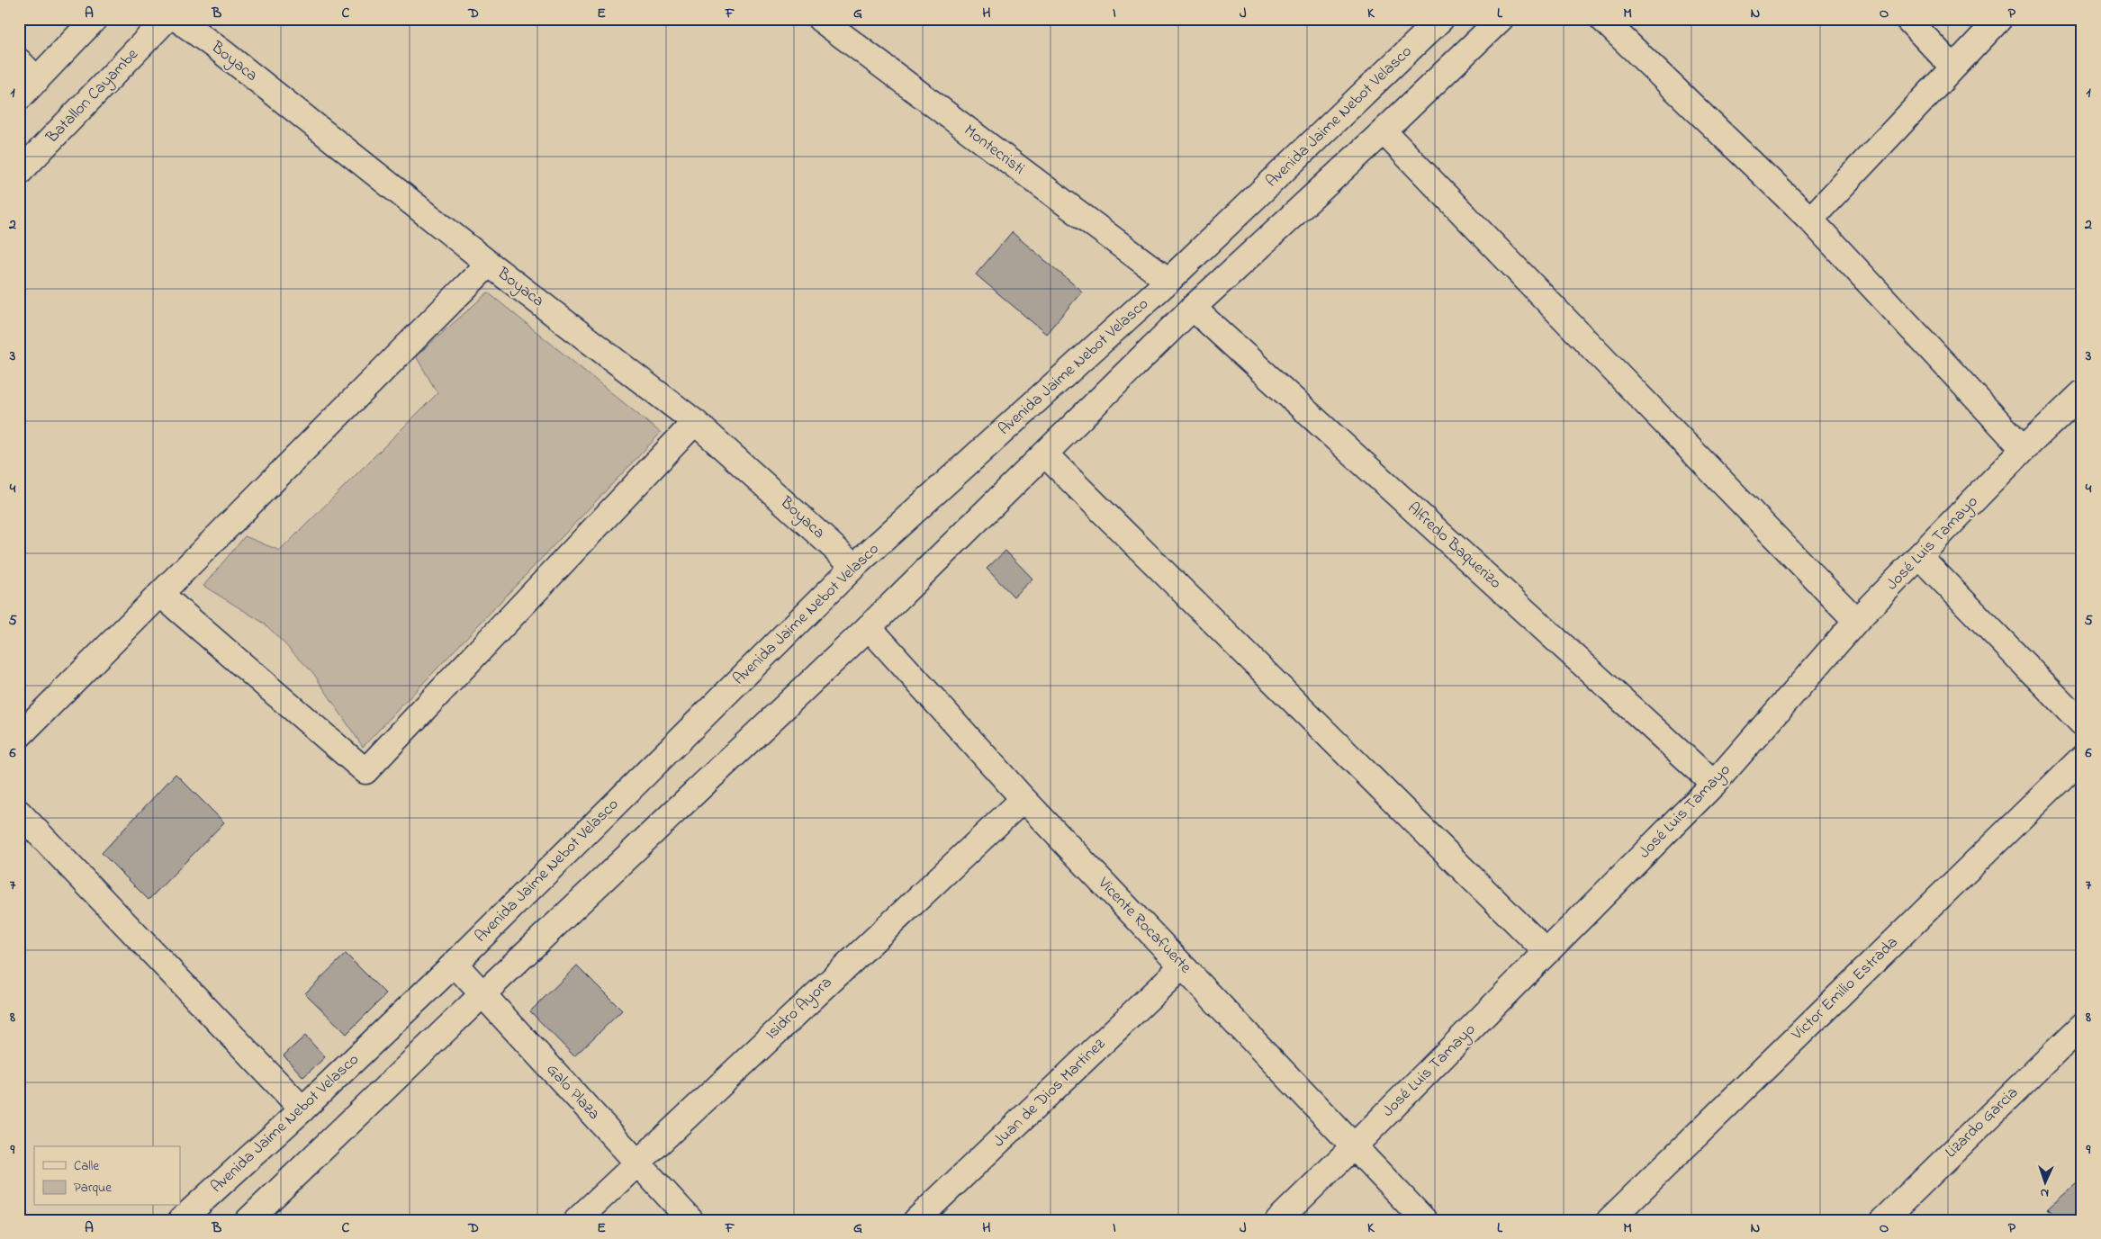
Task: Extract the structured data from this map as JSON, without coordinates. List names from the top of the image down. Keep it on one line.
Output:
{"streets":{"street":["Boyaca","Batallon Cayambe","Avenida Jaime Nebot Velasco","Montecristi","José Luis Tamayo","Alfredo Baquerizo","Vicente Rocafuerte","Victor Emilio Estrada","Isidro Ayora","Galo Plaza","Juan de Dios Martinez","Lizardo Garcia"]},"crossings":[["Boyaca","Avenida Jaime Nebot Velasco"],["Avenida Jaime Nebot Velasco","Montecristi"],["Avenida Jaime Nebot Velasco","Galo Plaza"],["José Luis Tamayo","Alfredo Baquerizo"],["José Luis Tamayo","Vicente Rocafuerte"],["Vicente Rocafuerte","Isidro Ayora"],["Vicente Rocafuerte","Juan de Dios Martinez"],["Isidro Ayora","Galo Plaza"]],"legend":["Calle","Parque"],"north":"bottom","grid":{"columns":["A","B","C","D","E","F","G","H","I","J","K","L","M","N","O","P"],"rows":["1","2","3","4","5","6","7","8","9"]}}
